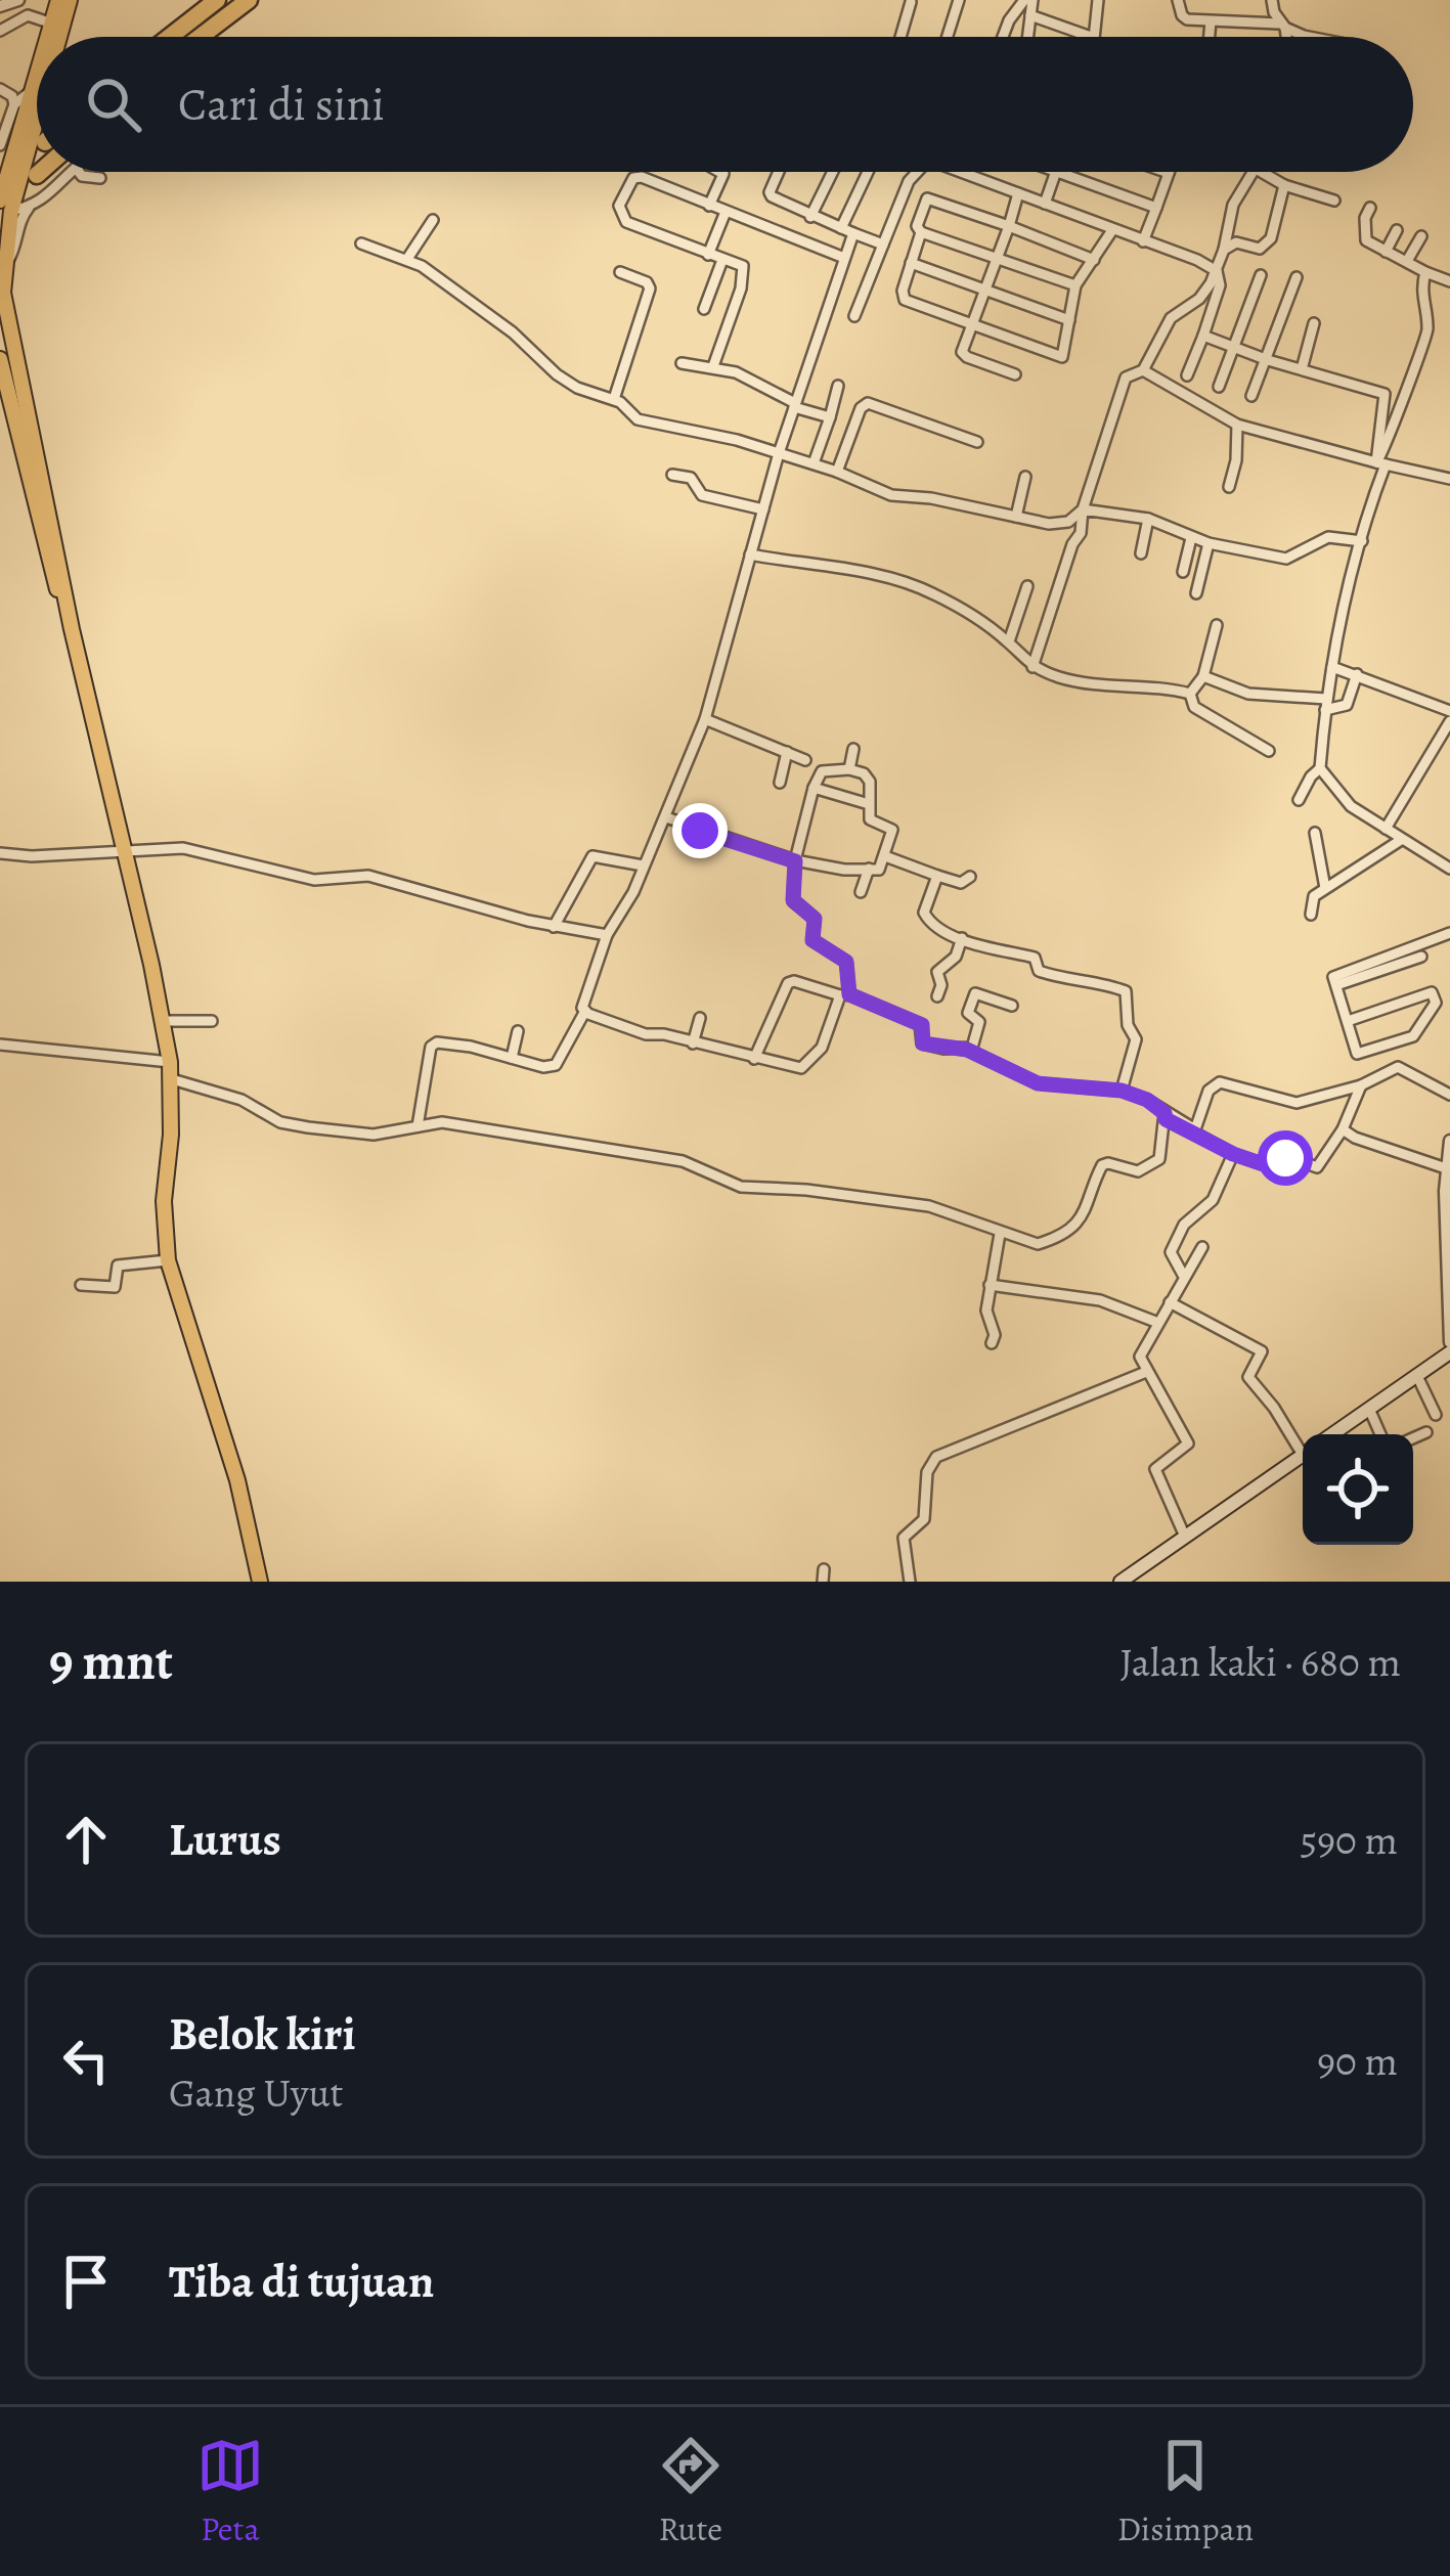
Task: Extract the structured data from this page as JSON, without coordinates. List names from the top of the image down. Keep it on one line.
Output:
{"page":{"search":"Cari di sini","heading":["9 mnt","Jalan kaki · 680 m"],"list":[["Lurus","590 m"],["Belok kiri","Gang Uyut","90 m"],"Tiba di tujuan"],"nav":["Peta","Rute","Disimpan"]}}
